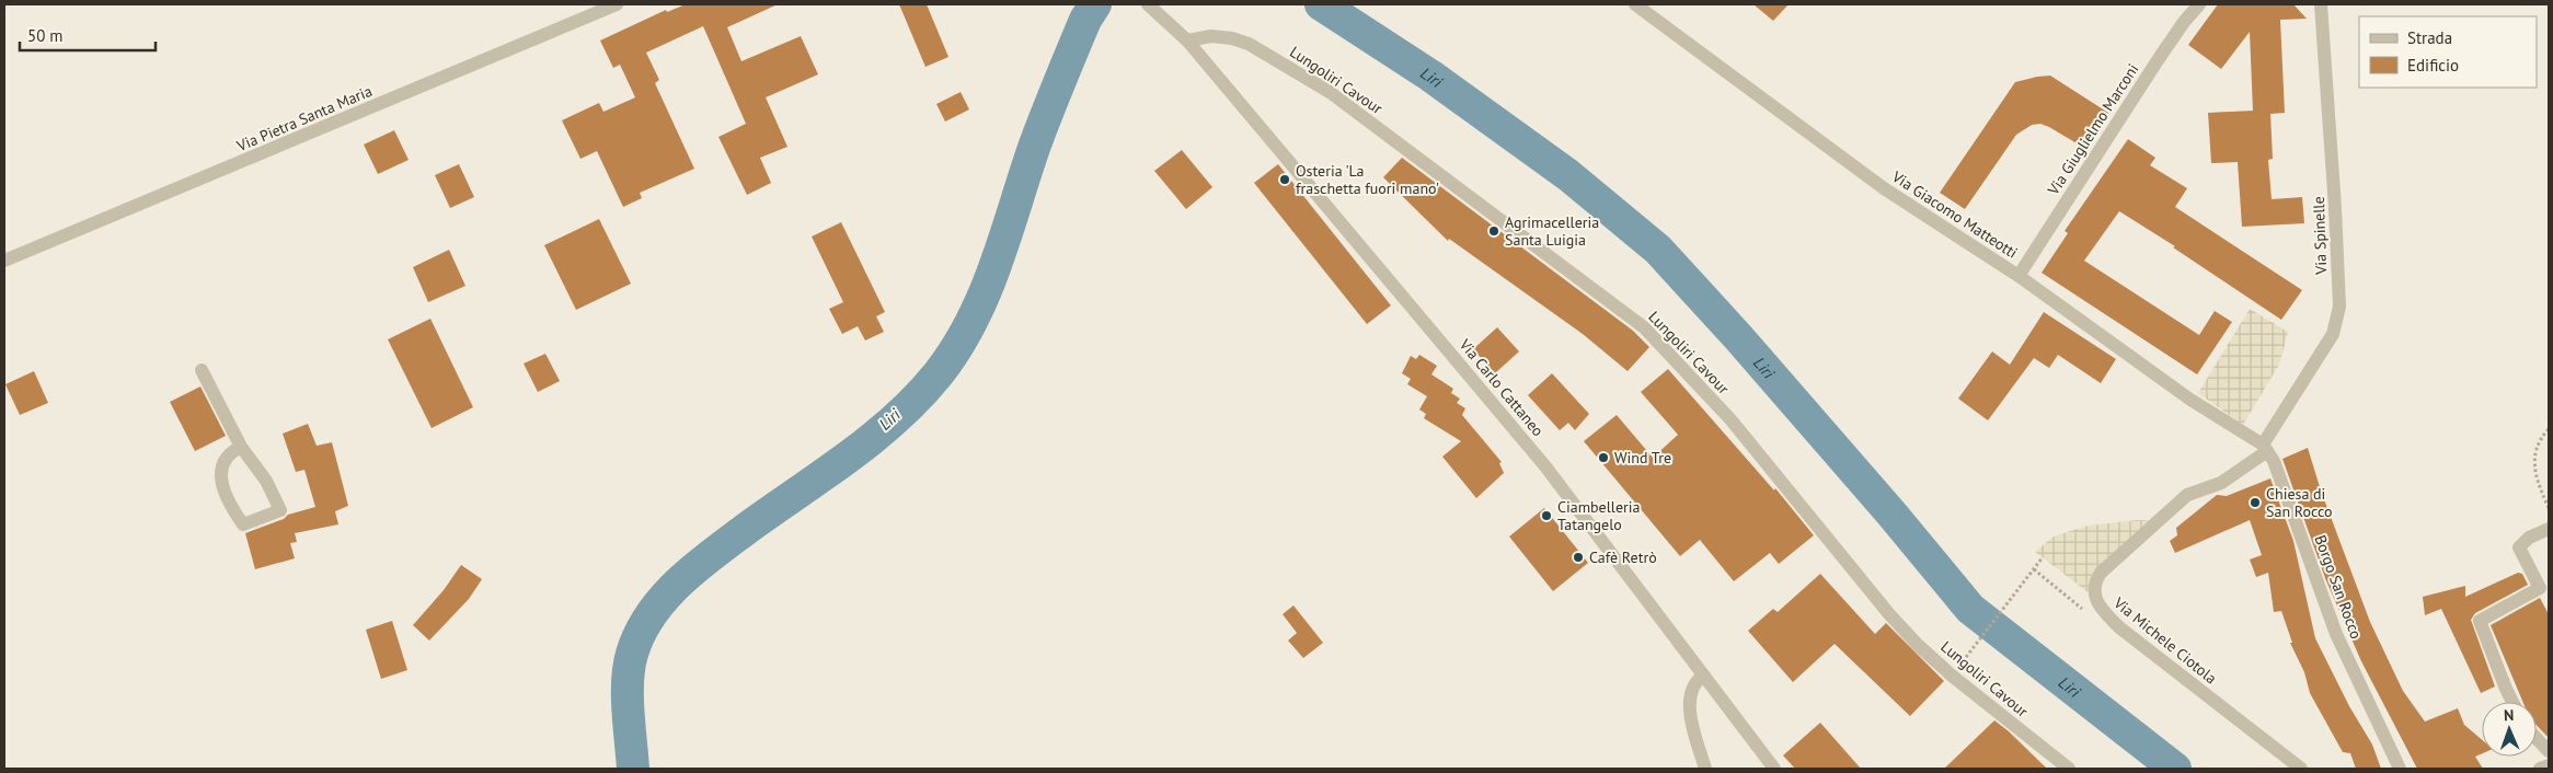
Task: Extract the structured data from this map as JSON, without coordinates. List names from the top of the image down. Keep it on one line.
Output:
{"streets":{"street":["Lungoliri Cavour","Via Pietra Santa Maria","Via Giuglielmo Marconi","Via Giacomo Matteotti","Via Spinelle","Via Carlo Cattaneo","Borgo San Rocco","Via Michele Ciotola"]},"crossings":[["Lungoliri Cavour","Via Carlo Cattaneo"],["Via Giuglielmo Marconi","Via Giacomo Matteotti"],["Via Giacomo Matteotti","Via Spinelle"],["Via Giacomo Matteotti","Borgo San Rocco"],["Via Giacomo Matteotti","Via Michele Ciotola"],["Via Spinelle","Borgo San Rocco"],["Via Spinelle","Via Michele Ciotola"],["Borgo San Rocco","Via Michele Ciotola"]],"water":["Liri"],"places":["Osteria 'La fraschetta fuori mano'","Agrimacelleria Santa Luigia","Wind Tre","Chiesa di San Rocco","Ciambelleria Tatangelo","Cafè Retrò"],"legend":["Strada","Edificio"],"scale_bar":"50 m","north":"top"}
